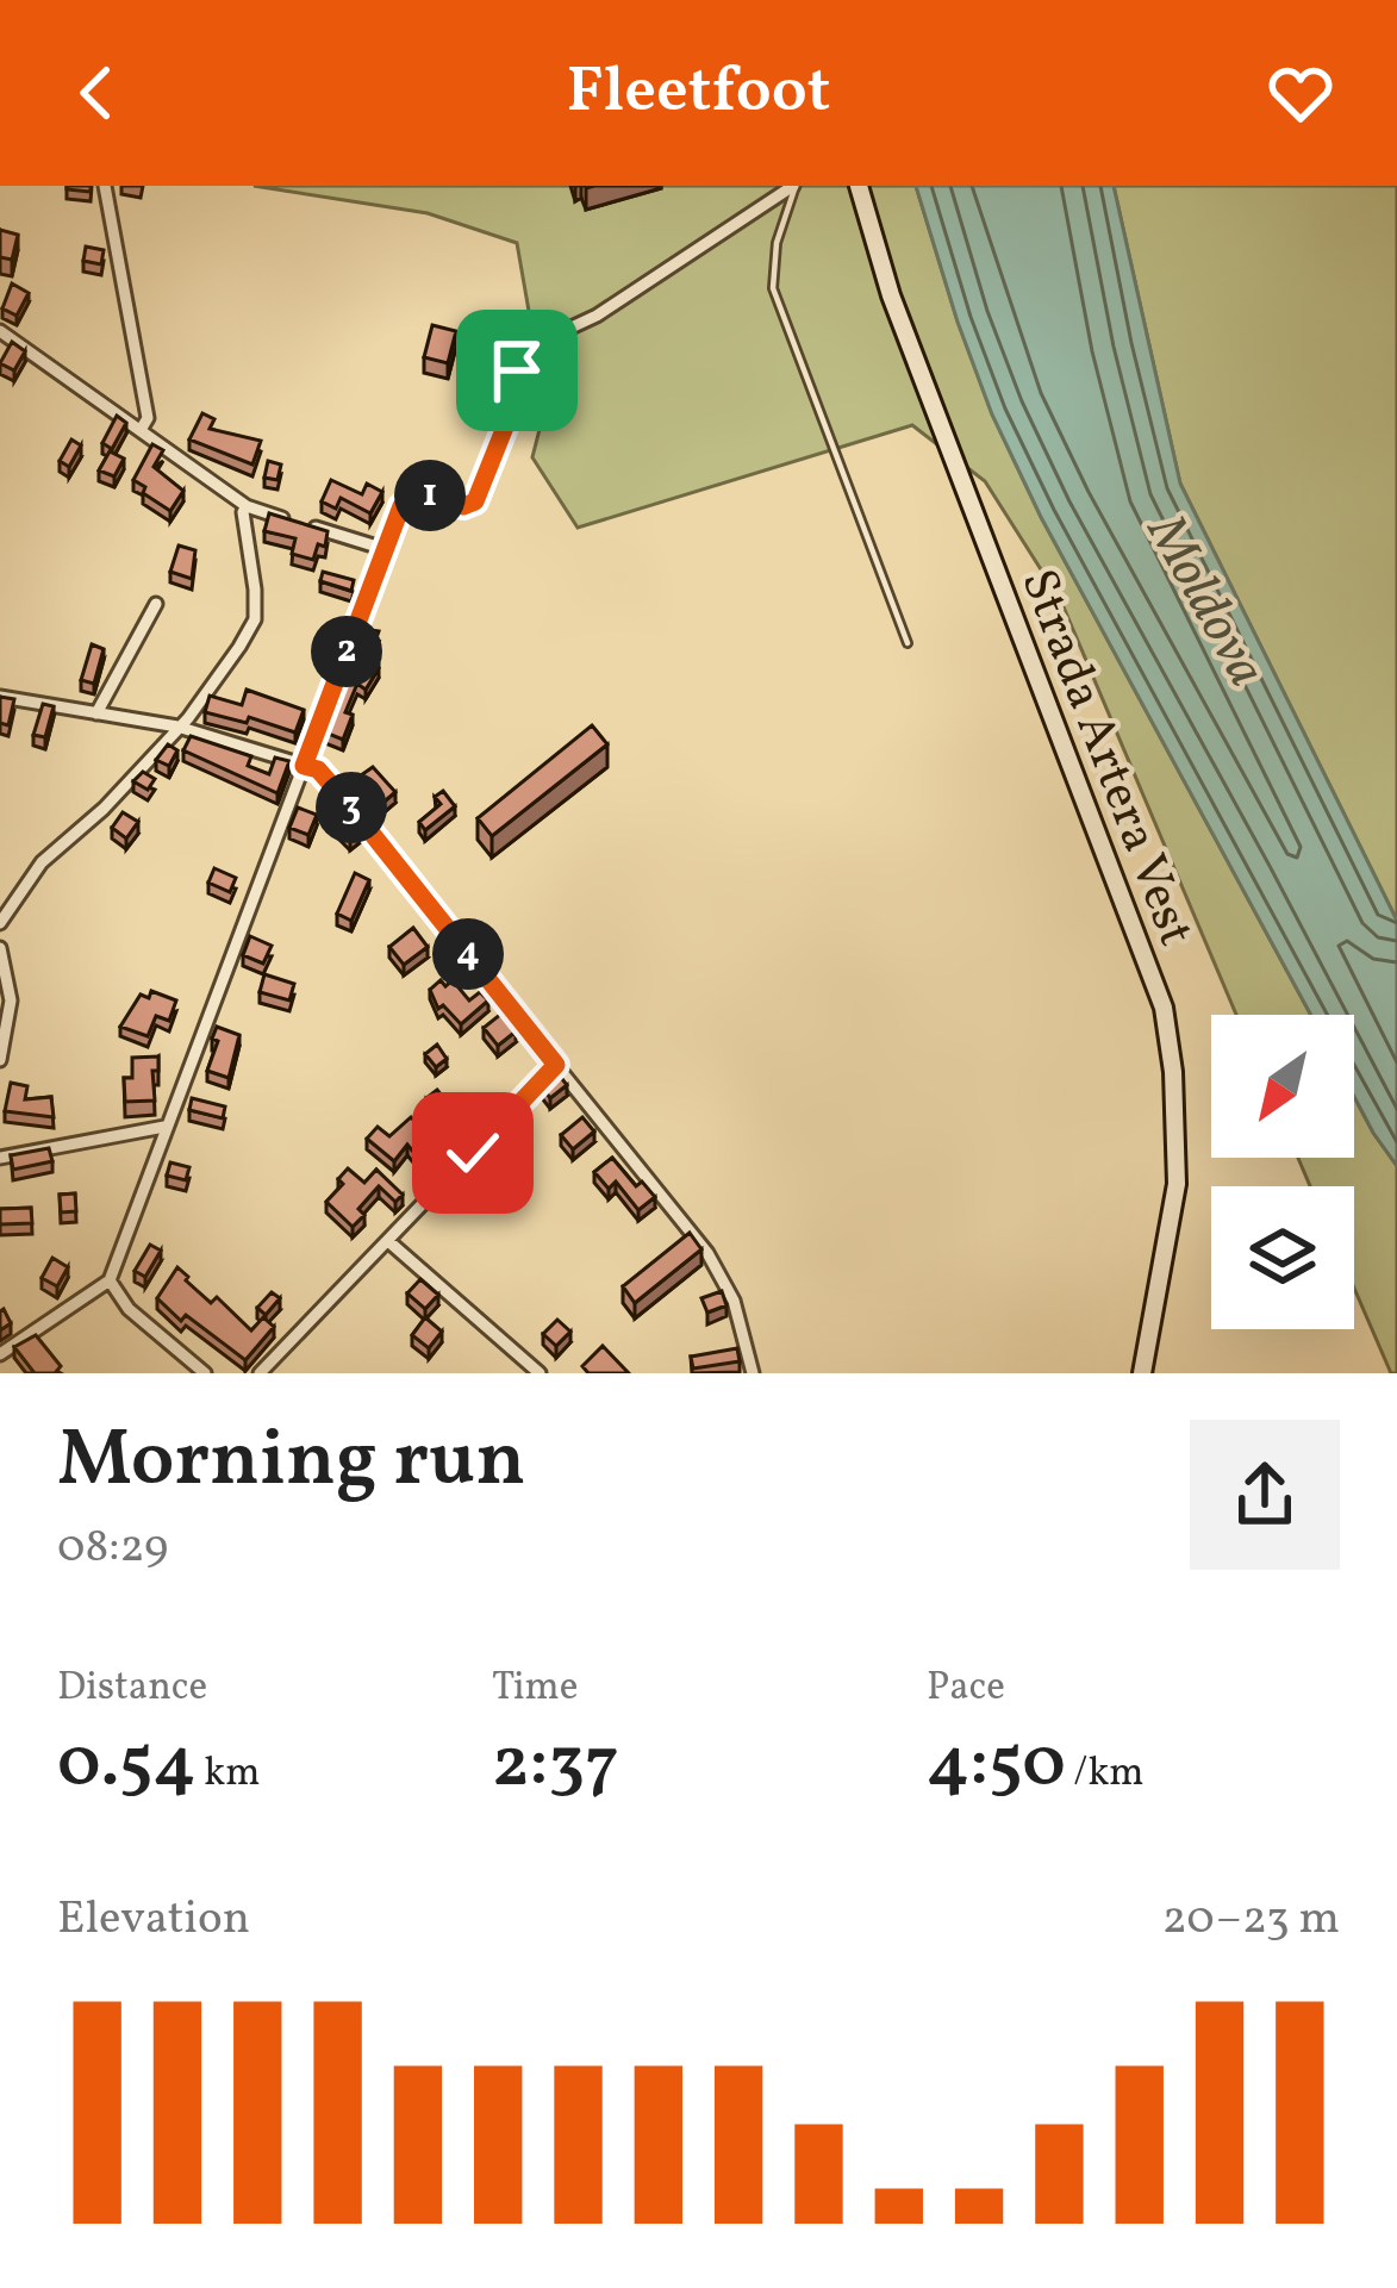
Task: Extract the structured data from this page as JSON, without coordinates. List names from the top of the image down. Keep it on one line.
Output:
{"streets":{"main road":["Strada Artera Vest"]},"water":["Moldova"],"north":"bottom left","page":{"header":"Fleetfoot","pins":["1","2","3","4"],"heading":["Morning run","08:29"],"stats":[["Distance","0.54 km"],["Time","2:37"],["Pace","4:50 /km"]],"chart":["Elevation","20–23 m"]}}
